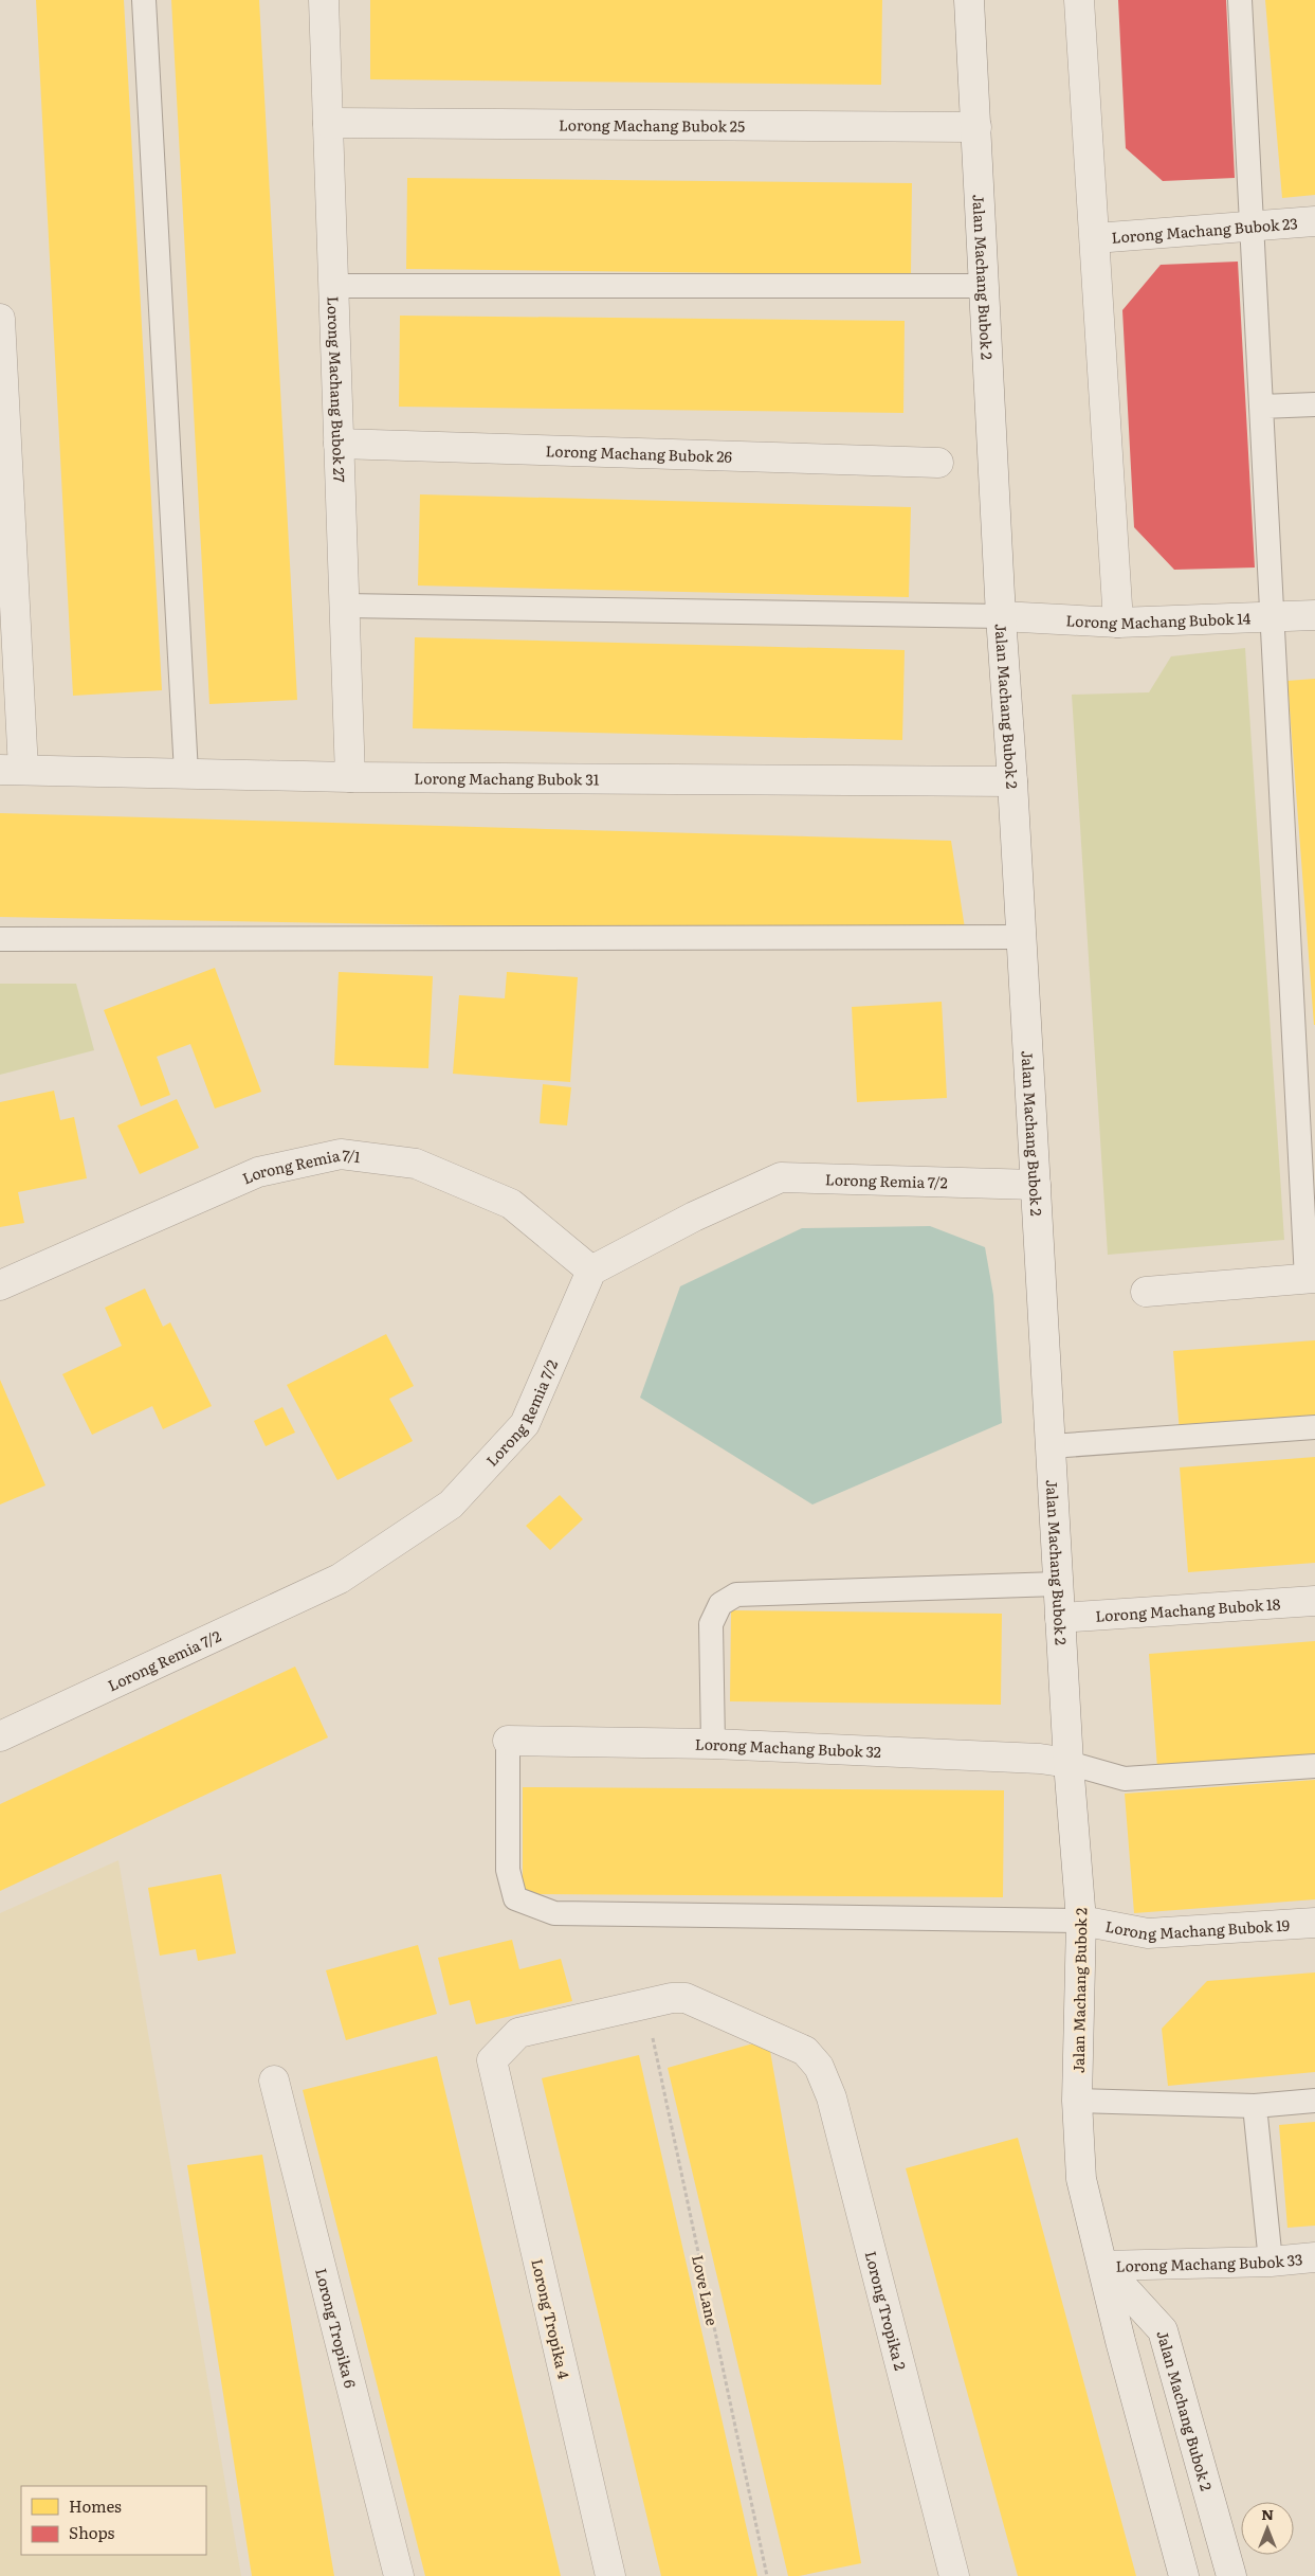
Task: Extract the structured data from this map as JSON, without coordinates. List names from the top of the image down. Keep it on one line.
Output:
{"streets":{"street":["Lorong Machang Bubok 25","Lorong Machang Bubok 23","Jalan Machang Bubok 2","Lorong Machang Bubok 27","Lorong Machang Bubok 26","Lorong Machang Bubok 14","Lorong Machang Bubok 31","Lorong Remia 7/1","Lorong Remia 7/2","Lorong Machang Bubok 18","Lorong Machang Bubok 32","Lorong Machang Bubok 19","Lorong Machang Bubok 33","Lorong Tropika 2","Lorong Tropika 4","Lorong Tropika 6"],"path":["Love Lane"]},"crossings":[["Lorong Machang Bubok 25","Jalan Machang Bubok 2"],["Lorong Machang Bubok 25","Lorong Machang Bubok 27"],["Jalan Machang Bubok 2","Lorong Machang Bubok 14"],["Jalan Machang Bubok 2","Lorong Machang Bubok 31"],["Jalan Machang Bubok 2","Lorong Remia 7/2"],["Jalan Machang Bubok 2","Lorong Machang Bubok 18"],["Jalan Machang Bubok 2","Lorong Machang Bubok 32"],["Jalan Machang Bubok 2","Lorong Machang Bubok 19"],["Jalan Machang Bubok 2","Lorong Machang Bubok 33"],["Lorong Machang Bubok 27","Lorong Machang Bubok 26"],["Lorong Machang Bubok 27","Lorong Machang Bubok 31"],["Lorong Remia 7/1","Lorong Remia 7/2"],["Love Lane","Lorong Tropika 2"],["Love Lane","Lorong Tropika 4"],["Lorong Tropika 2","Lorong Tropika 4"]],"legend":["Homes","Shops"],"north":"top"}
